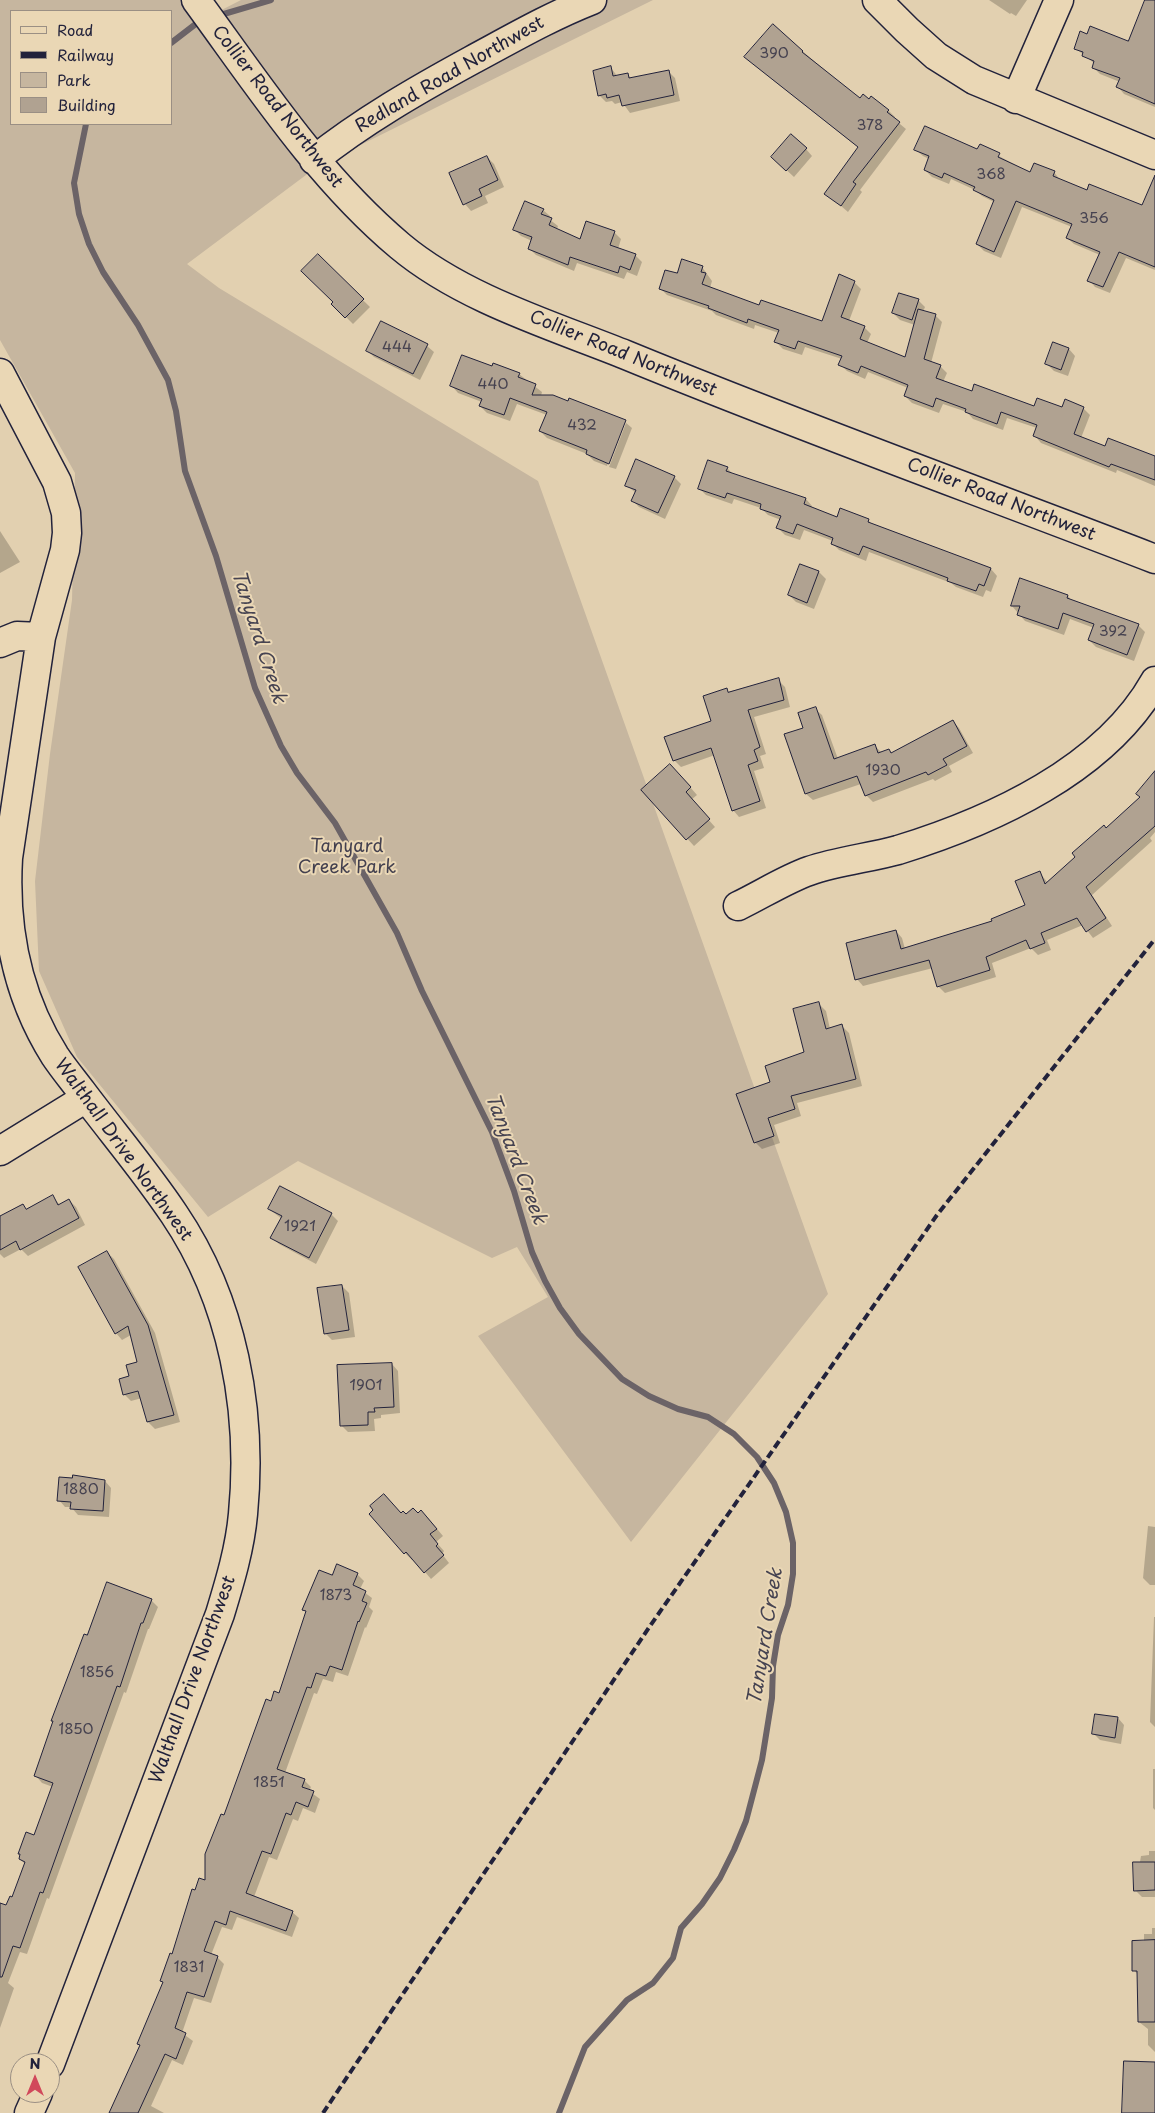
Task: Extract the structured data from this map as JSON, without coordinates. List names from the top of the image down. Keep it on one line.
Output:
{"streets":{"street":["Redland Road Northwest","Collier Road Northwest","Walthall Drive Northwest"]},"crossings":[["Redland Road Northwest","Collier Road Northwest"]],"water":["Tanyard Creek"],"parks":["Tanyard Creek Park"],"house_numbers":["390","378","368","356","444","440","432","392","1930","1921","1901","1880","1873","1856","1850","1851","1831"],"legend":["Road","Railway","Park","Building"],"north":"top"}
